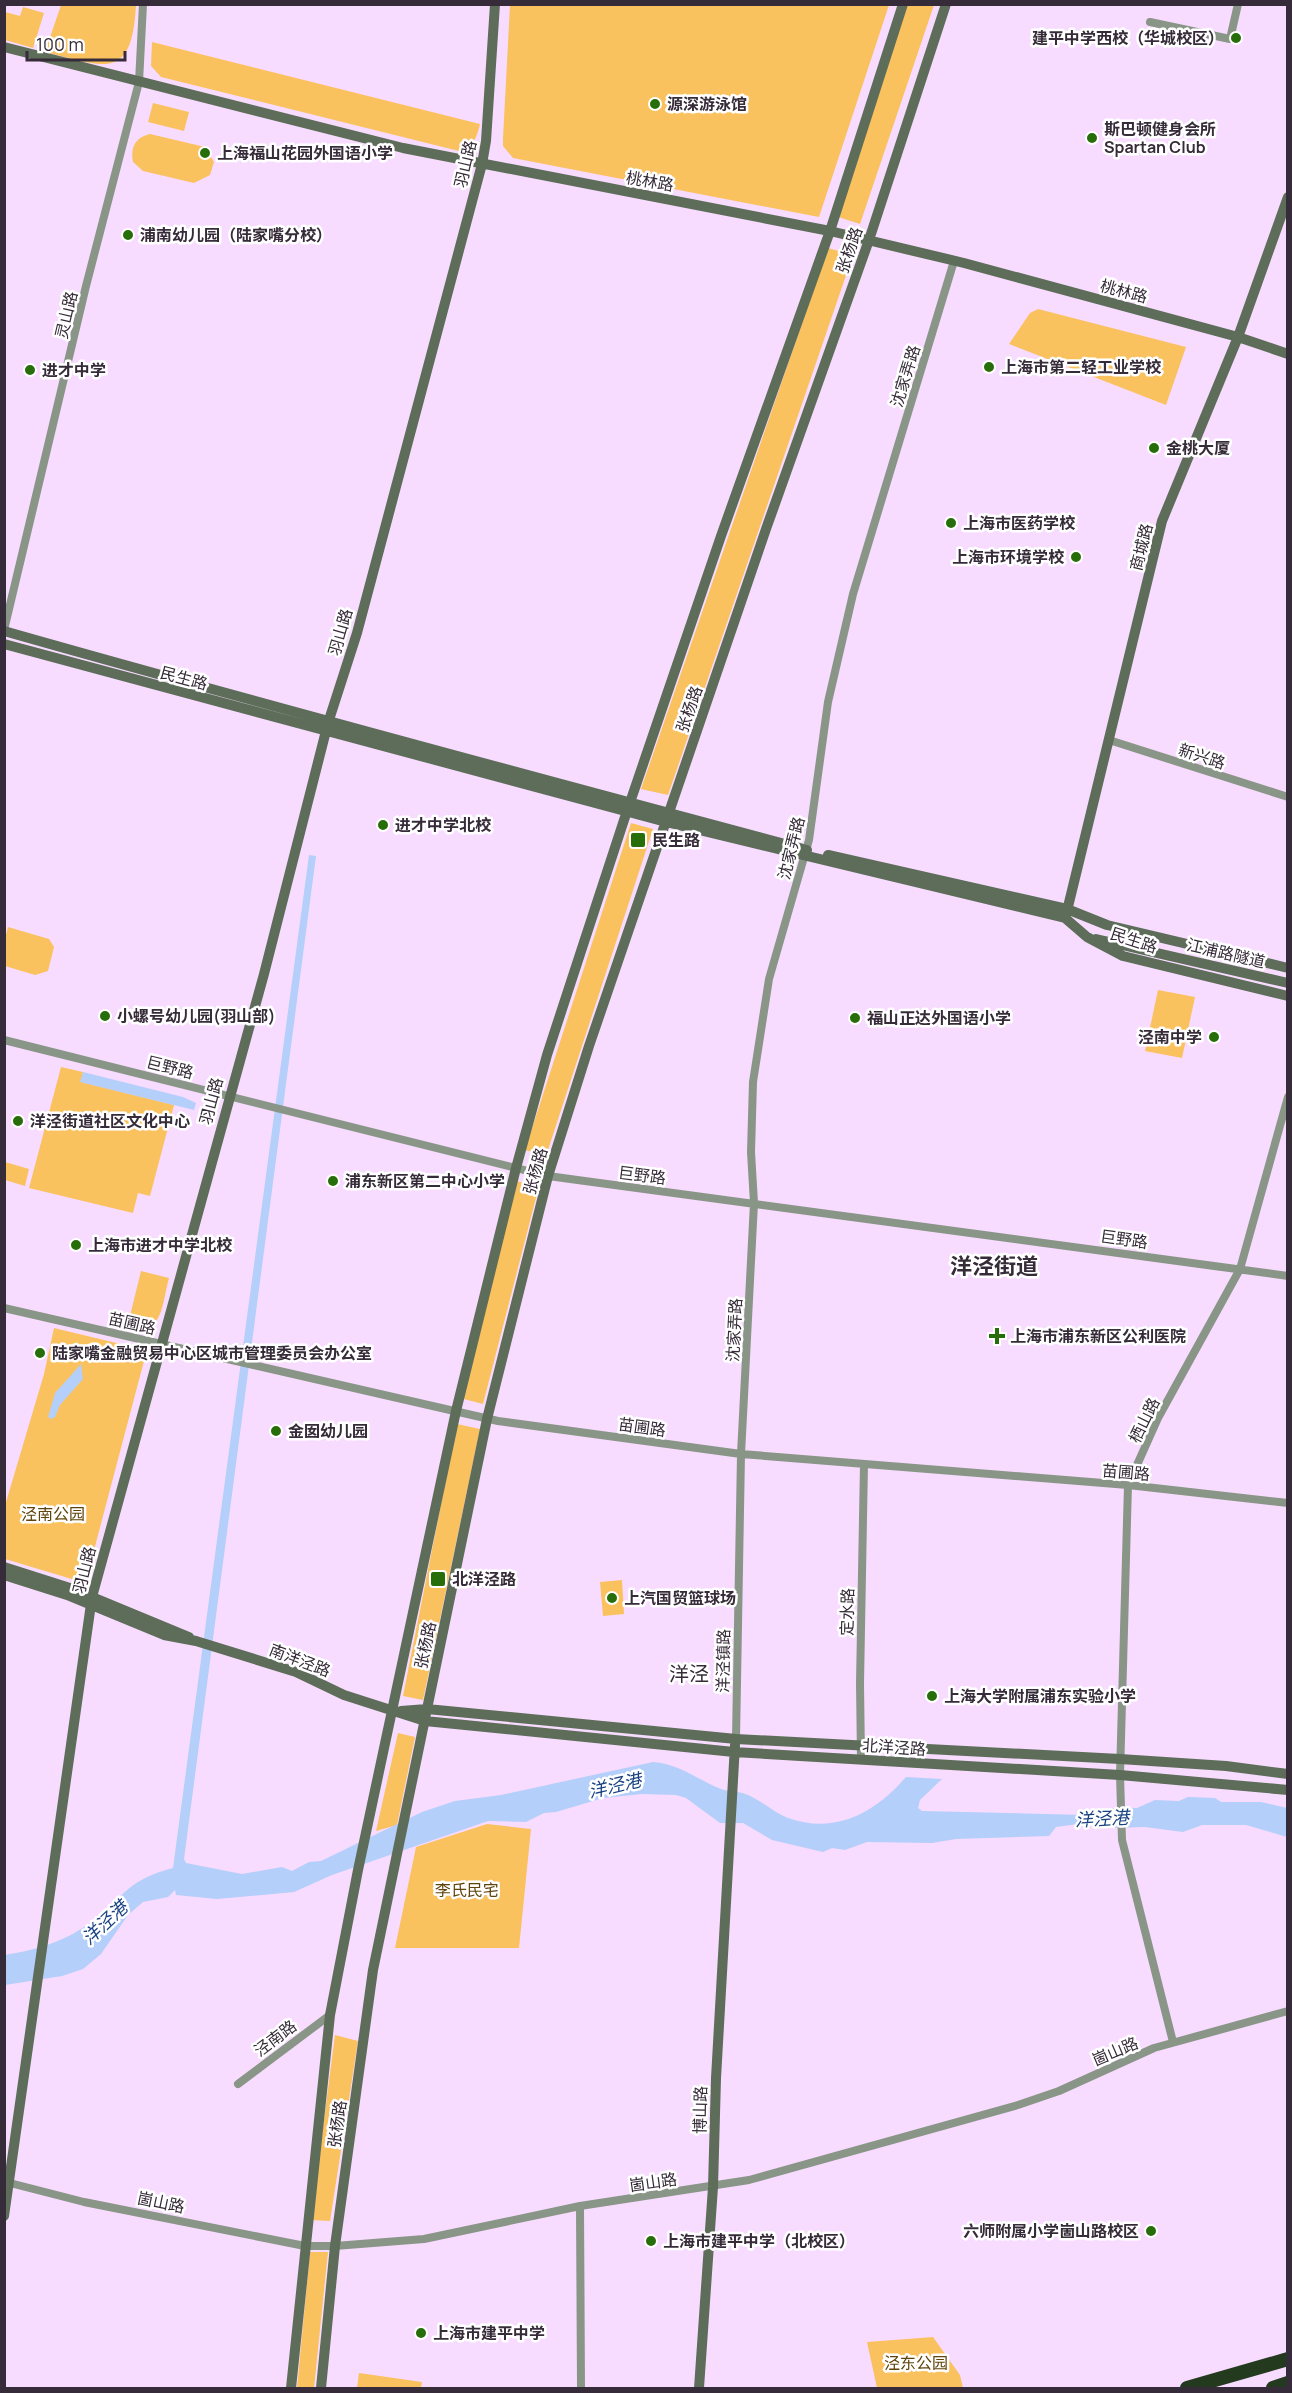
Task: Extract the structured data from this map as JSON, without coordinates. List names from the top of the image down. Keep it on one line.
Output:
{"streets":{"main road":["羽山路","桃林路","张杨路","商城路","民生路","江浦路隧道","南洋泾路","洋泾镇路","北洋泾路","博山路"],"street":["灵山路","沈家弄路","新兴路","巨野路","苗圃路","栖山路","定水路","泾南路","崮山路"]},"crossings":[["羽山路","桃林路"],["羽山路","民生路"],["羽山路","巨野路"],["羽山路","苗圃路"],["羽山路","南洋泾路"],["羽山路","崮山路"],["桃林路","张杨路"],["桃林路","灵山路"],["桃林路","沈家弄路"],["桃林路","商城路"],["张杨路","民生路"],["张杨路","巨野路"],["张杨路","苗圃路"],["张杨路","南洋泾路"],["张杨路","北洋泾路"],["张杨路","泾南路"],["张杨路","崮山路"],["灵山路","民生路"],["沈家弄路","民生路"],["沈家弄路","巨野路"],["沈家弄路","苗圃路"],["沈家弄路","洋泾镇路"],["商城路","民生路"],["商城路","新兴路"],["民生路","江浦路隧道"],["巨野路","栖山路"],["苗圃路","栖山路"],["苗圃路","定水路"],["苗圃路","洋泾镇路"],["栖山路","北洋泾路"],["栖山路","崮山路"],["定水路","北洋泾路"],["南洋泾路","北洋泾路"],["洋泾镇路","北洋泾路"],["洋泾镇路","博山路"],["崮山路","博山路"]],"districts":["洋泾街道","洋泾"],"water":["洋泾港"],"parks":["泾南公园","李氏民宅","泾东公园"],"places":{"other":["建平中学西校（华城校区）","源深游泳馆","斯巴顿健身会所 Spartan Club","上海福山花园外国语小学","浦南幼儿园（陆家嘴分校）","上海市第二轻工业学校","进才中学","金桃大厦","上海市医药学校","上海市环境学校","进才中学北校","小螺号幼儿园(羽山部)","福山正达外国语小学","泾南中学","洋泾街道社区文化中心","浦东新区第二中心小学","上海市进才中学北校","陆家嘴金融贸易中心区城市管理委员会办公室","金囡幼儿园","上汽国贸篮球场","上海大学附属浦东实验小学","六师附属小学崮山路校区","上海市建平中学（北校区）","上海市建平中学"],"transit":["民生路","北洋泾路"],"health":["上海市浦东新区公利医院"]},"scale_bar":"100 m"}
